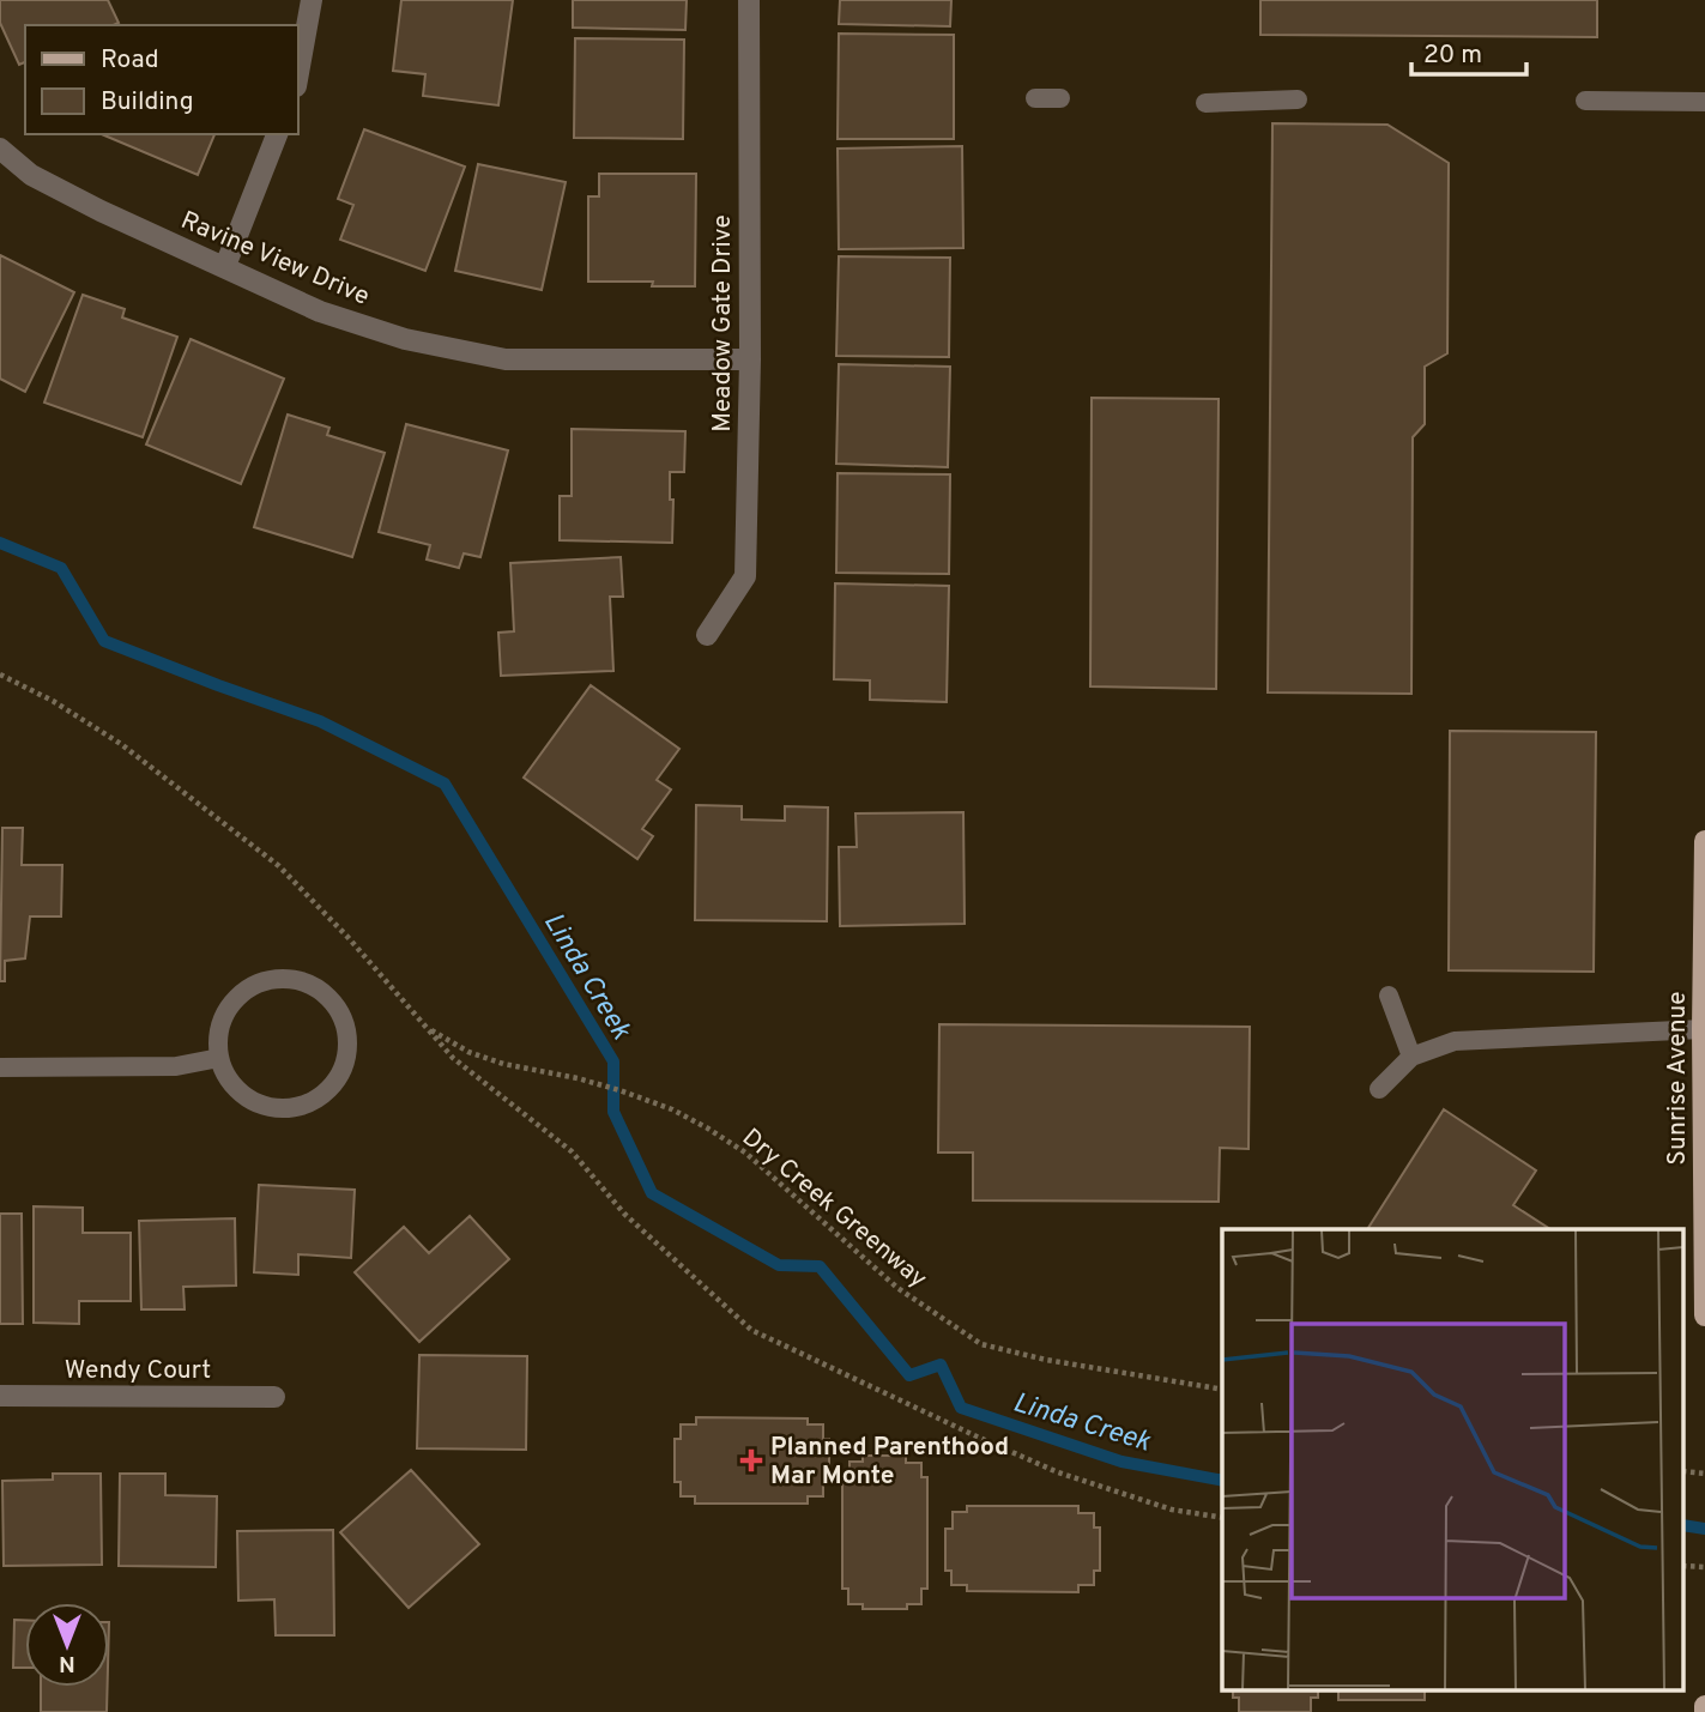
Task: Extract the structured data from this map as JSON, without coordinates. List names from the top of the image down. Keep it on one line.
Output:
{"streets":{"main road":["Sunrise Avenue"],"street":["Ravine View Drive","Meadow Gate Drive","Wendy Court"],"path":["Dry Creek Greenway"]},"crossings":[["Ravine View Drive","Meadow Gate Drive"]],"water":["Linda Creek"],"places":{"health":["Planned Parenthood Mar Monte"]},"legend":["Road","Building"],"scale_bar":"20 m","north":"bottom"}
